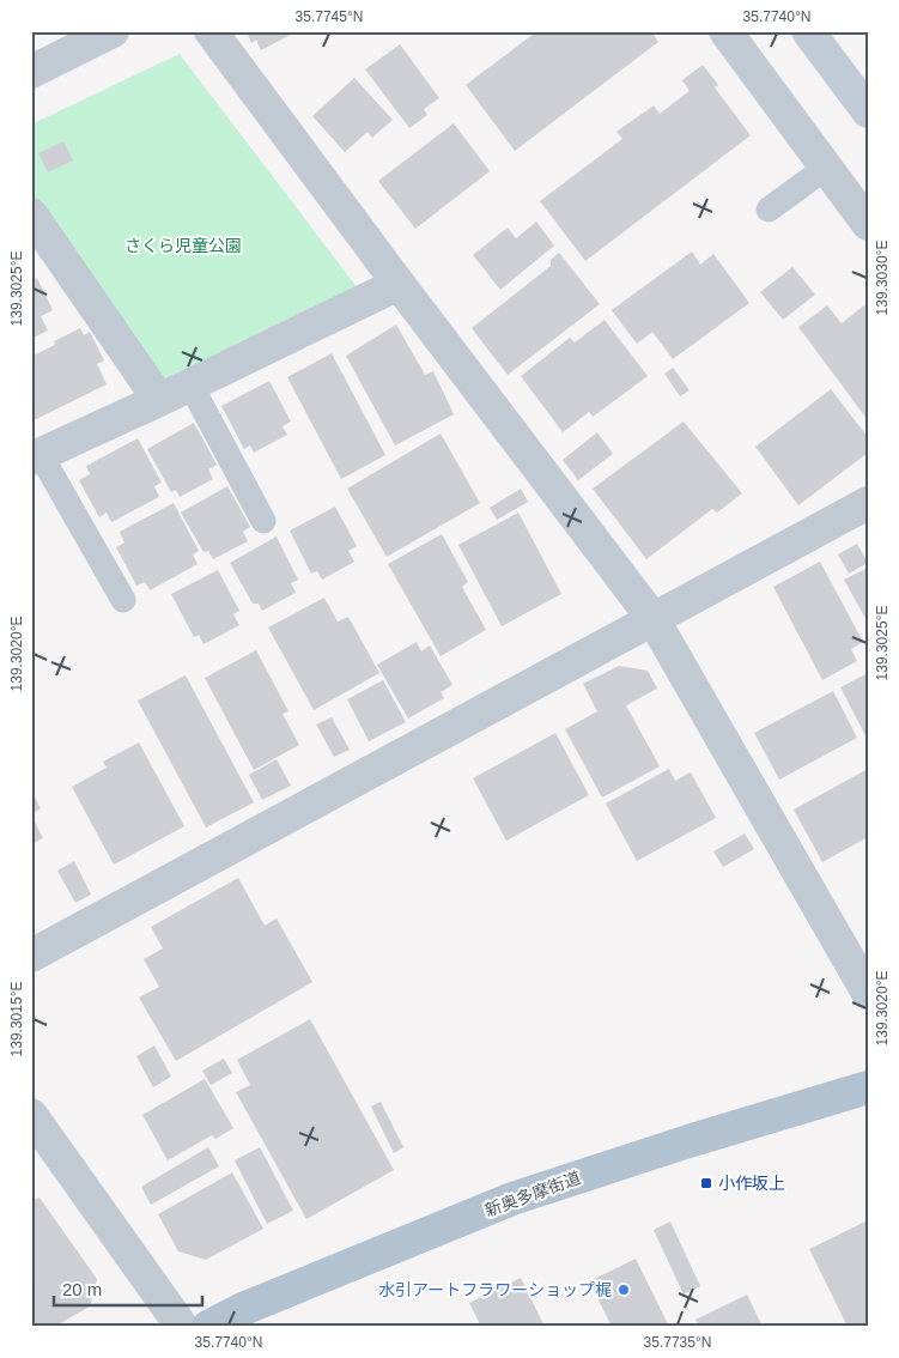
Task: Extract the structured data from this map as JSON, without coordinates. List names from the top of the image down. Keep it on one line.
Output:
{"streets":{"main road":["新奥多摩街道"]},"parks":["さくら児童公園"],"places":{"transit":["小作坂上"],"other":["水引アートフラワーショップ梶"]},"scale_bar":"20 m","coordinates":["35.7745°N","35.7740°N","139.3030°E","139.3025°E","139.3020°E","139.3015°E","35.7735°N"]}
